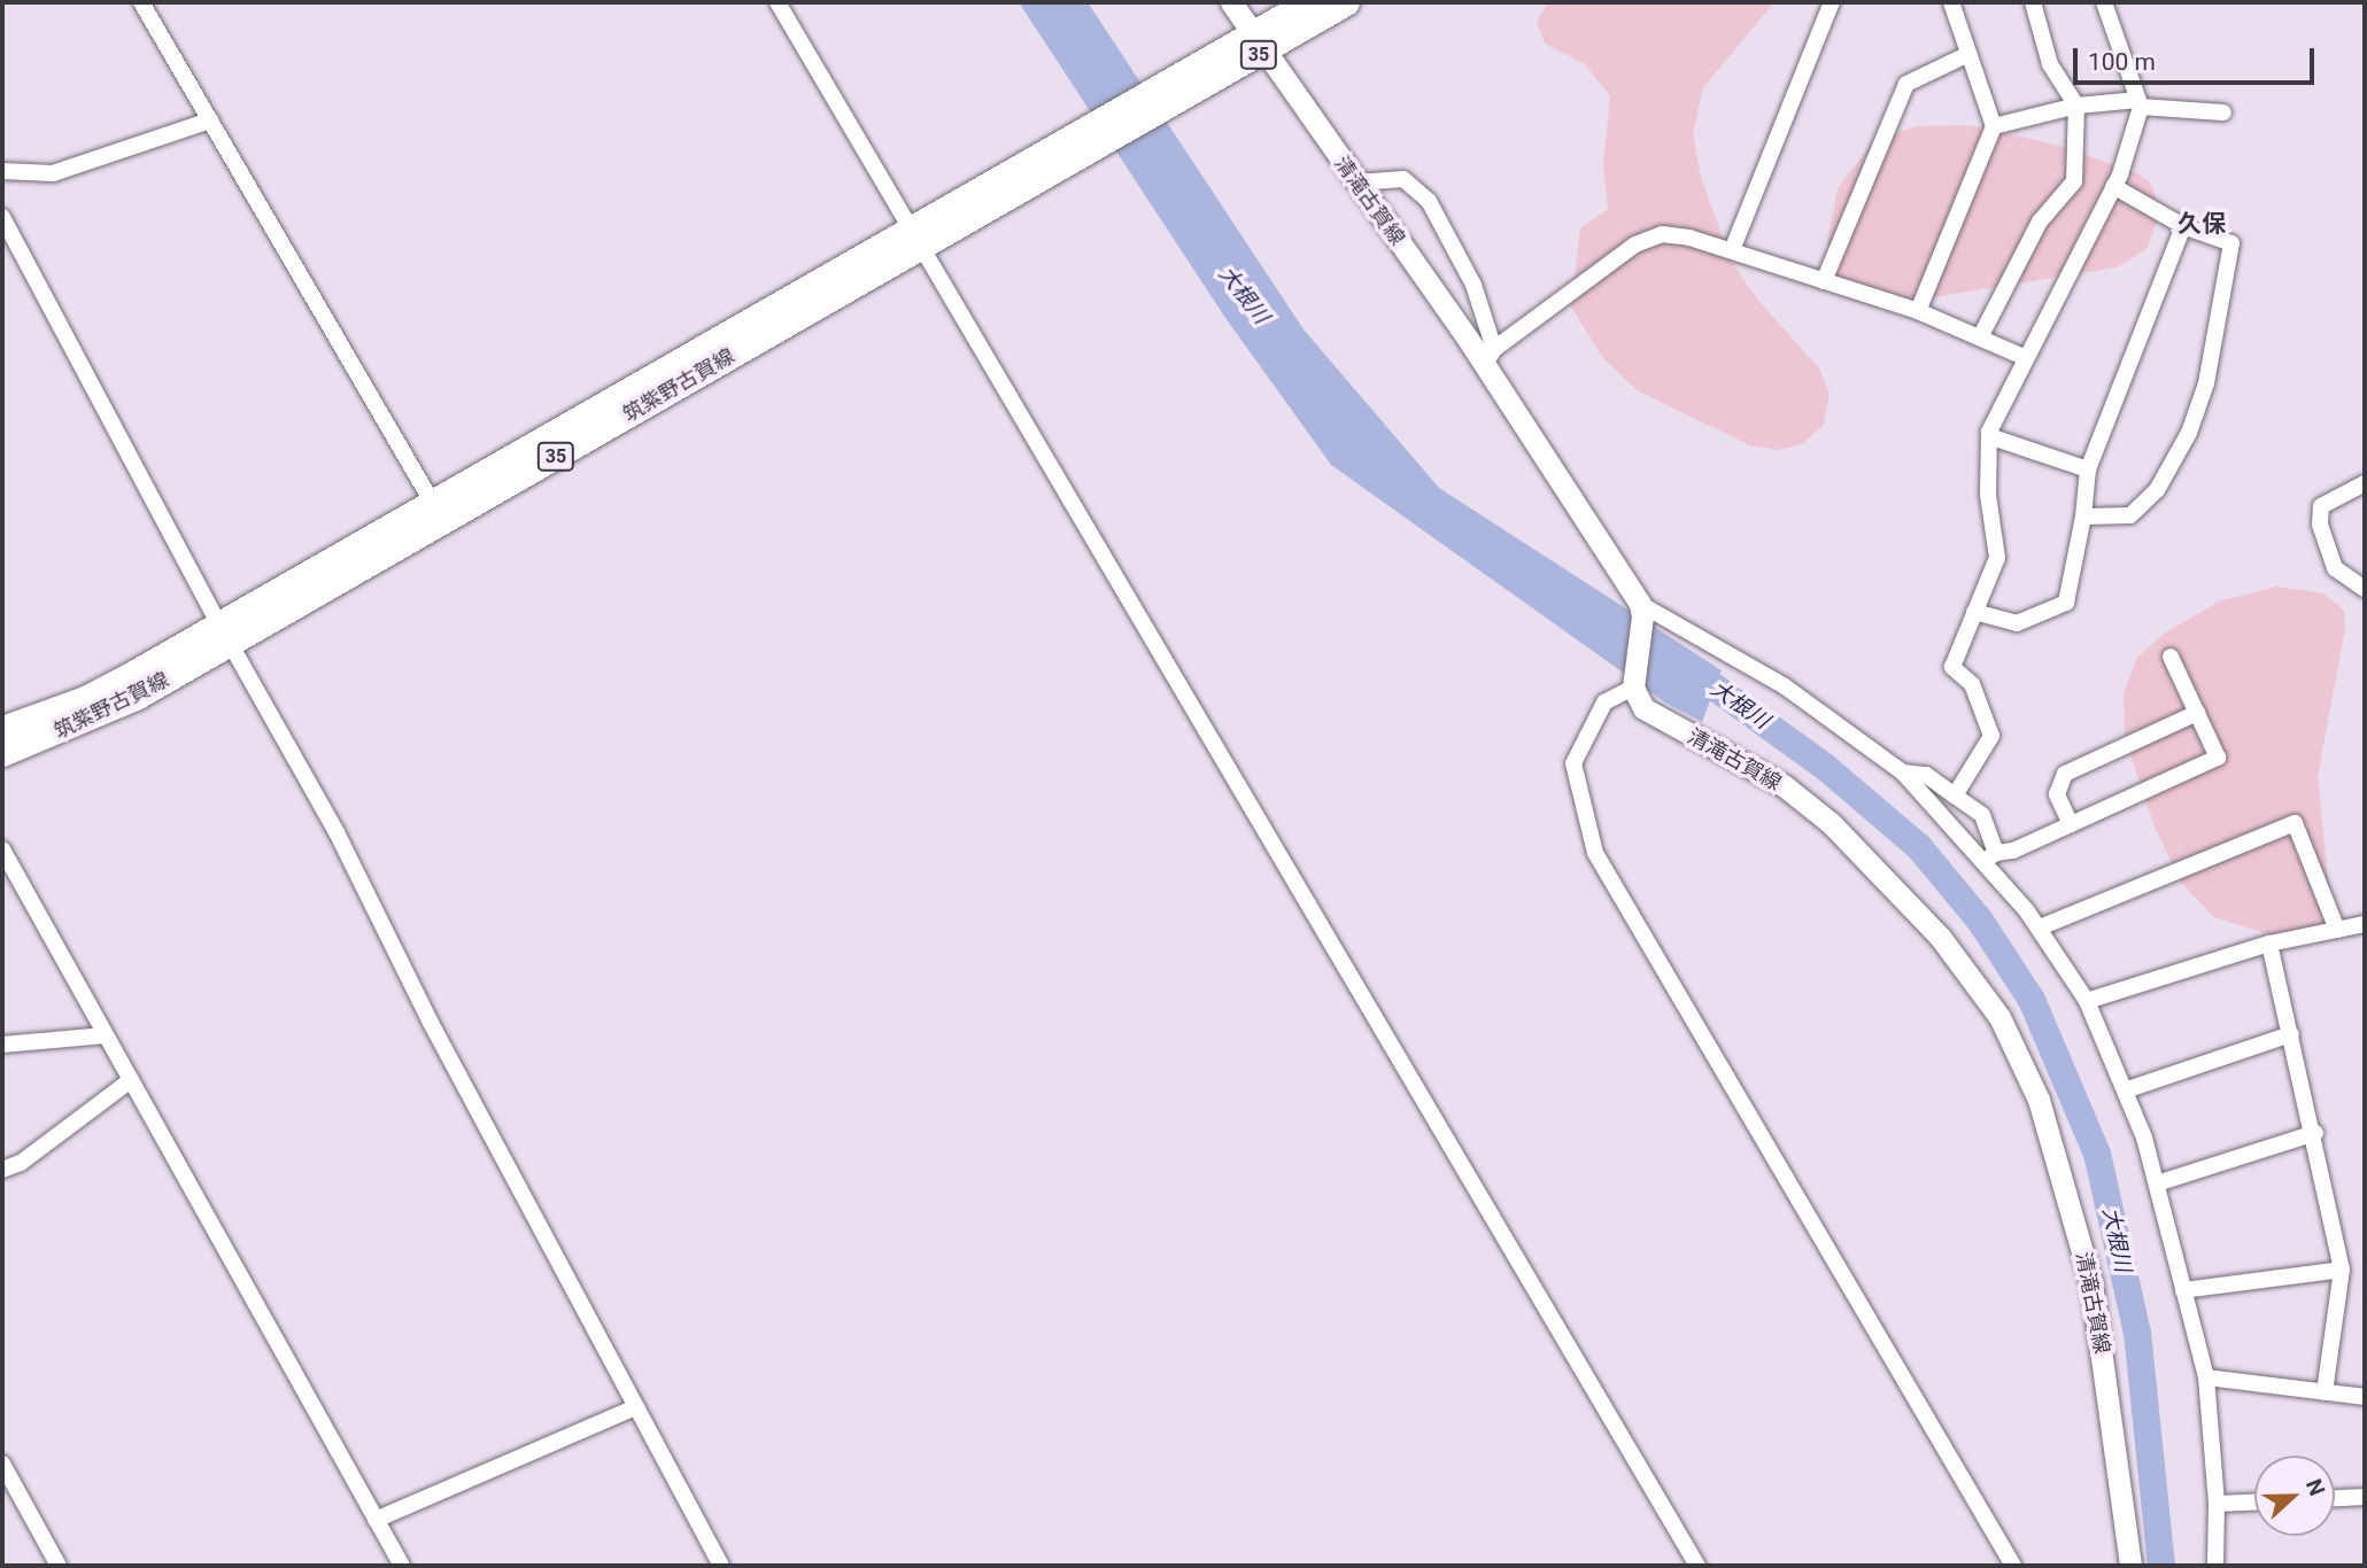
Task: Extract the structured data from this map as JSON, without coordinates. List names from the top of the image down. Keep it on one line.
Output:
{"streets":{"main road":["35","清滝古賀線","筑紫野古賀線"]},"crossings":[["清滝古賀線","筑紫野古賀線"]],"districts":["久保"],"water":["大根川"],"scale_bar":"100 m","north":"right"}
